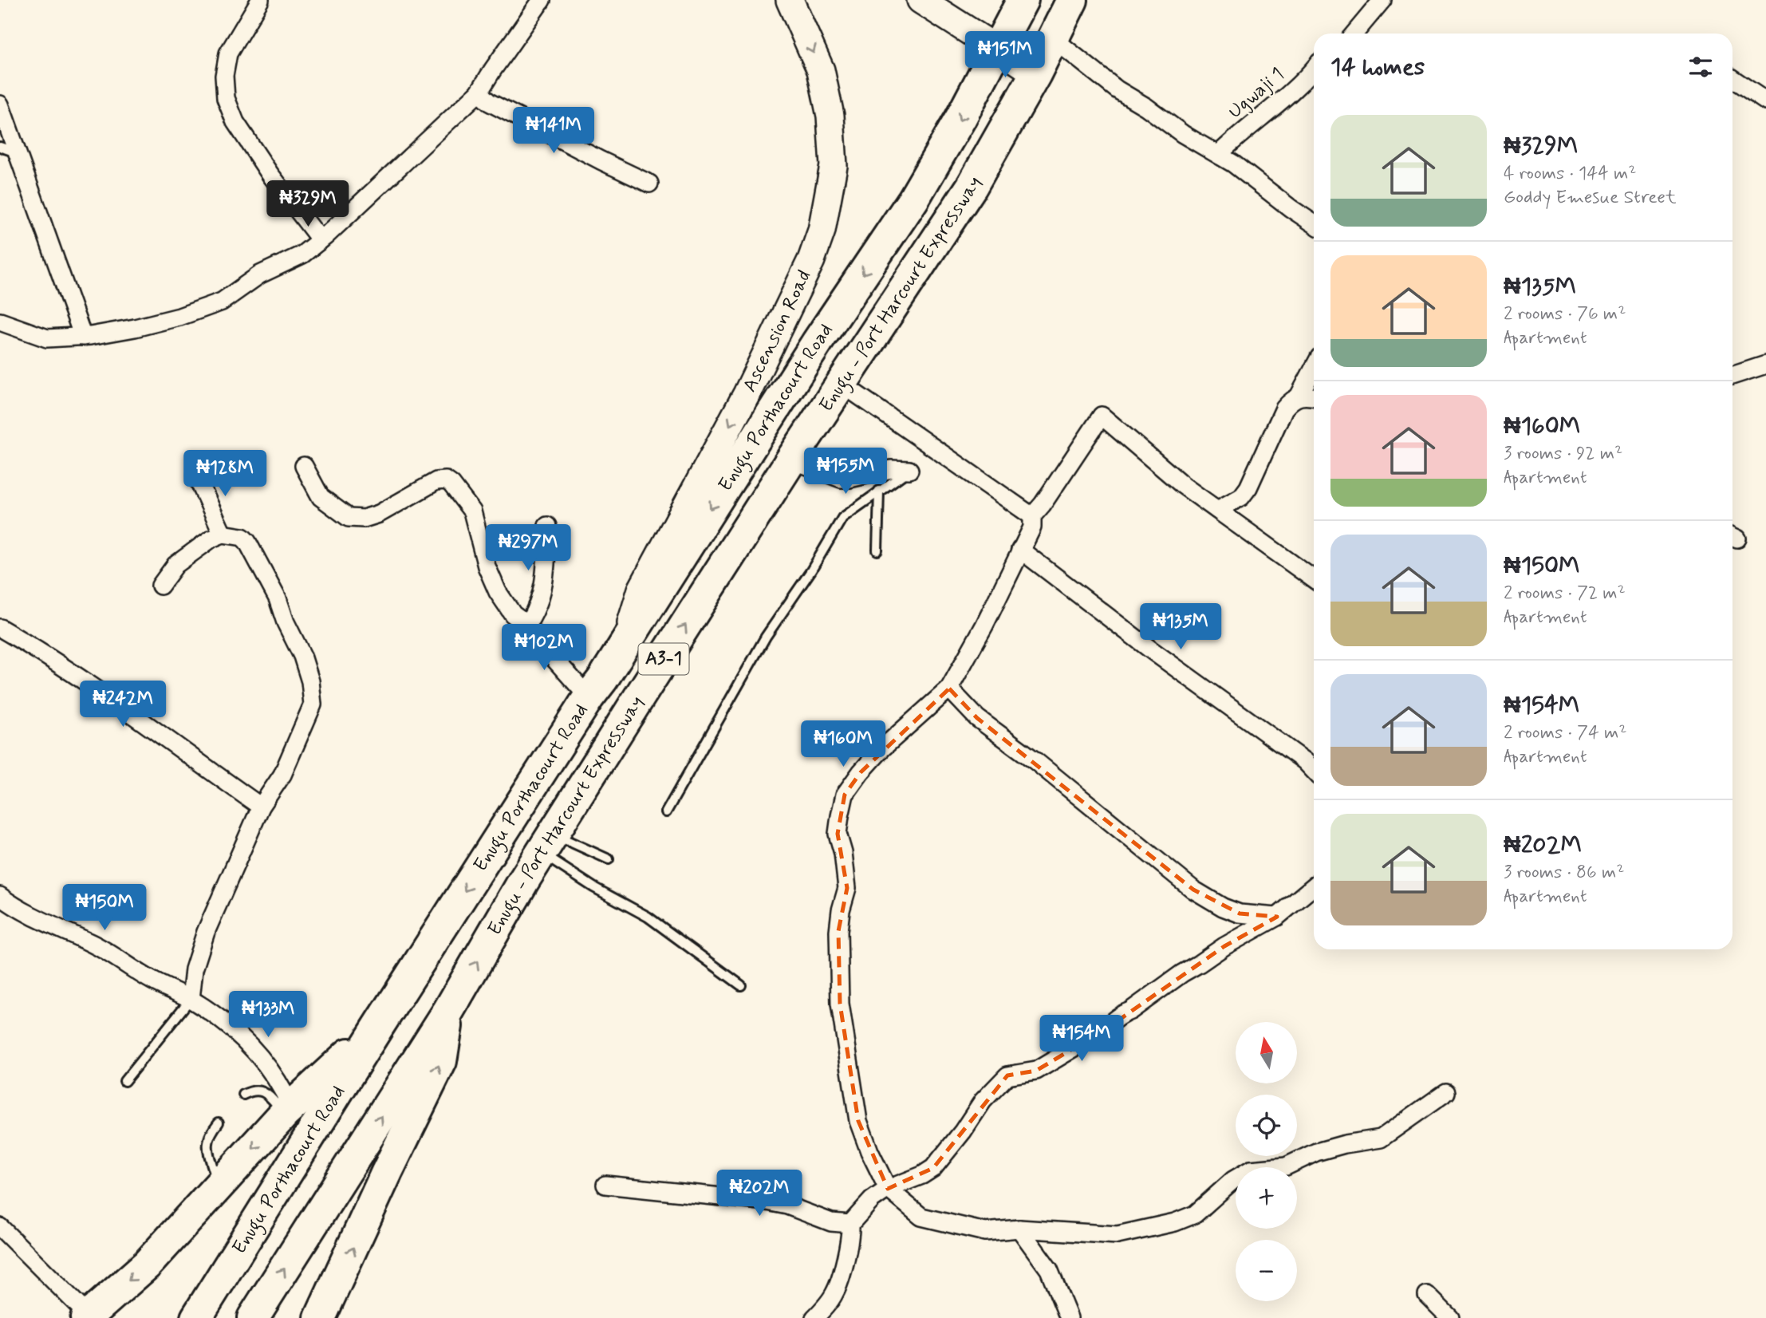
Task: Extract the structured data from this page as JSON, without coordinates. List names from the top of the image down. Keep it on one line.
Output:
{"streets":{"highway":["Enugu - Port Harcourt Expressway","Enugu Porthacourt Road","A3-1"],"main road":["Ascension Road"],"street":["Ugwaji 1"]},"crossings":[["Ascension Road","Enugu Porthacourt Road"]],"one_way":["Ascension Road","Enugu Porthacourt Road"],"north":"top","page":{"price":["₦151M","₦141M","₦329M","₦155M","₦128M","₦297M","₦135M","₦102M","₦242M","₦160M","₦150M","₦133M","₦154M","₦202M"],"heading":"14 homes","list":[{"name":"₦329M","note":"4 rooms · 144 m² · Goddy Emesue Street"},{"name":"₦135M","note":"2 rooms · 76 m² · Apartment"},{"name":"₦160M","note":"3 rooms · 92 m² · Apartment"},{"name":"₦150M","note":"2 rooms · 72 m² · Apartment"},{"name":"₦154M","note":"2 rooms · 74 m² · Apartment"},{"name":"₦202M","note":"3 rooms · 86 m² · Apartment"}],"map_buttons":["+","−"]}}
